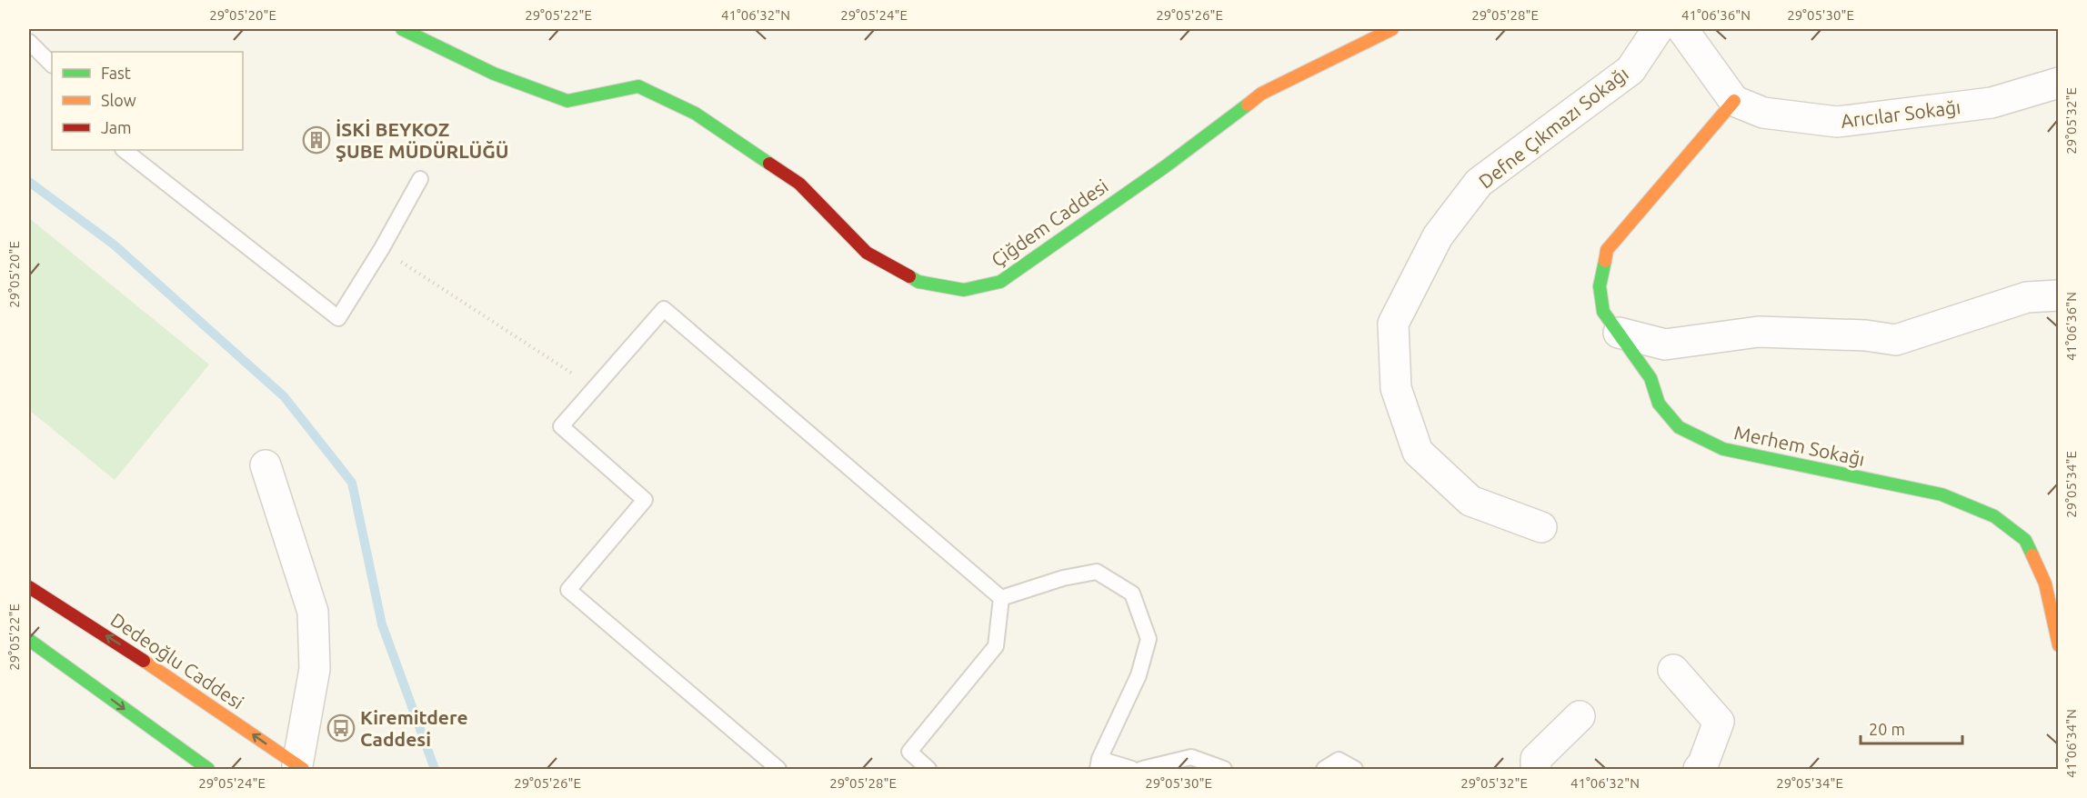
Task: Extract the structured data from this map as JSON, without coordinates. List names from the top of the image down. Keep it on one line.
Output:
{"streets":{"street":["Arıcılar Sokağı","Defne Çıkmazı Sokağı","Çiğdem Caddesi","Merhem Sokağı","Dedeoğlu Caddesi"]},"crossings":[["Arıcılar Sokağı","Merhem Sokağı"]],"places":{"building":["İSKİ BEYKOZ ŞUBE MÜDÜRLÜĞÜ"],"bus stop":["Kiremitdere Caddesi"]},"legend":["Fast","Slow","Jam"],"scale_bar":"20 m","coordinates":["29°05'20\"E","29°05'22\"E","41°06'32\"N","29°05'24\"E","29°05'26\"E","29°05'28\"E","41°06'36\"N","29°05'30\"E","29°05'32\"E","29°05'34\"E","41°06'34\"N"]}
